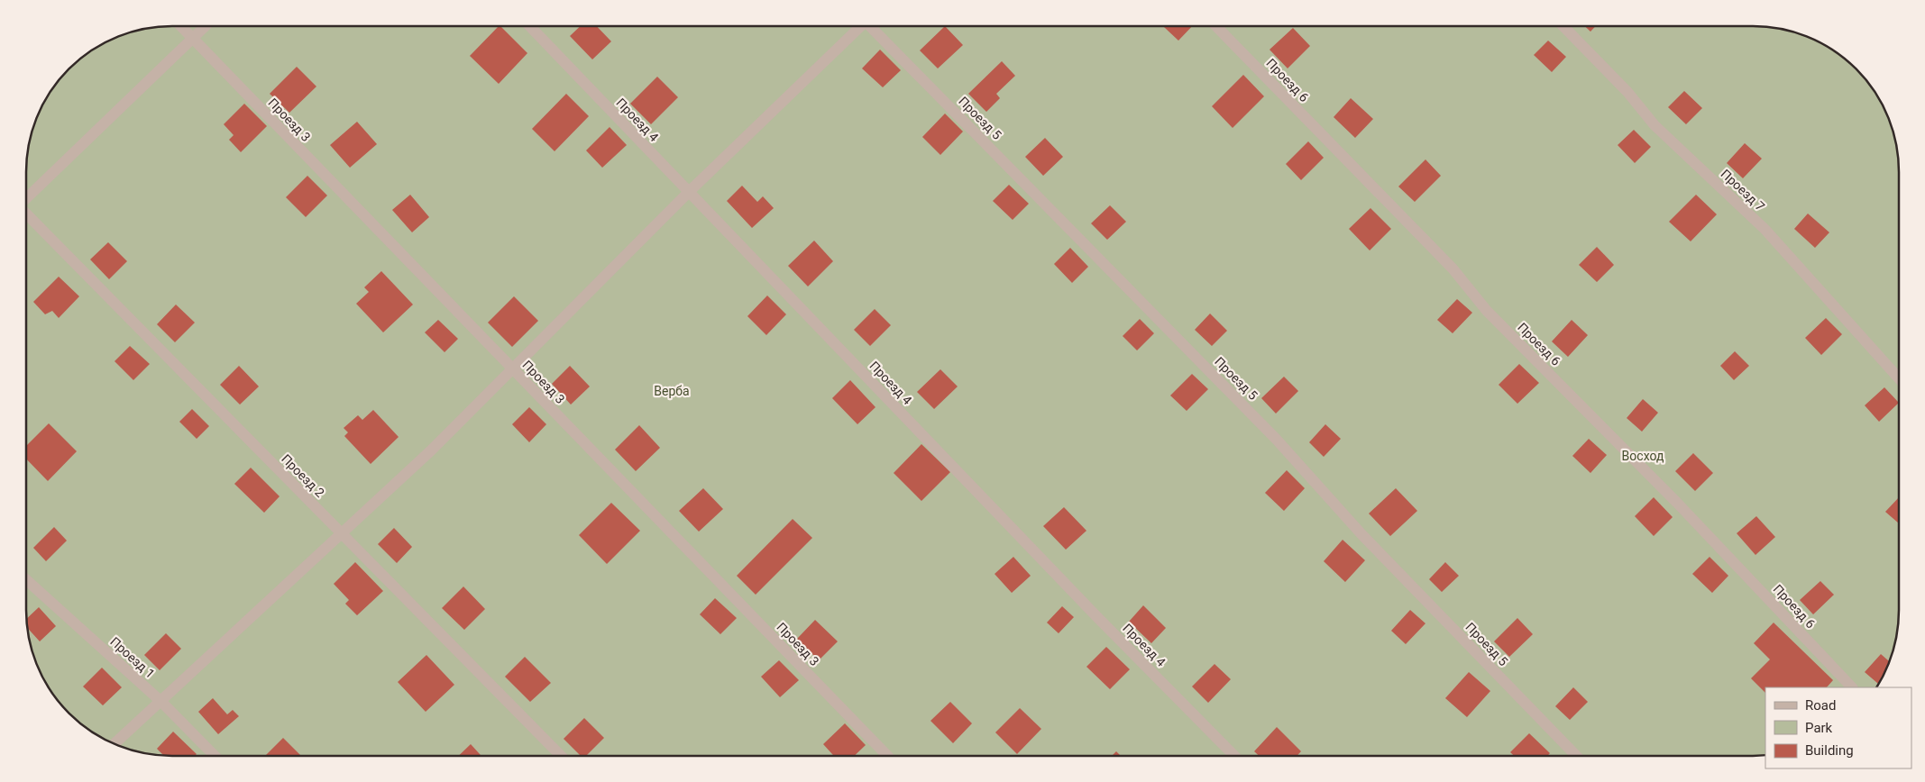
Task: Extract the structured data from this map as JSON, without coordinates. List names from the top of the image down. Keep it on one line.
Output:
{"streets":{"street":["Проезд 6","Проезд 5","Проезд 3","Проезд 4","Проезд 7","Проезд 2","Проезд 1"]},"parks":["Верба","Восход"],"legend":["Road","Park","Building"]}
